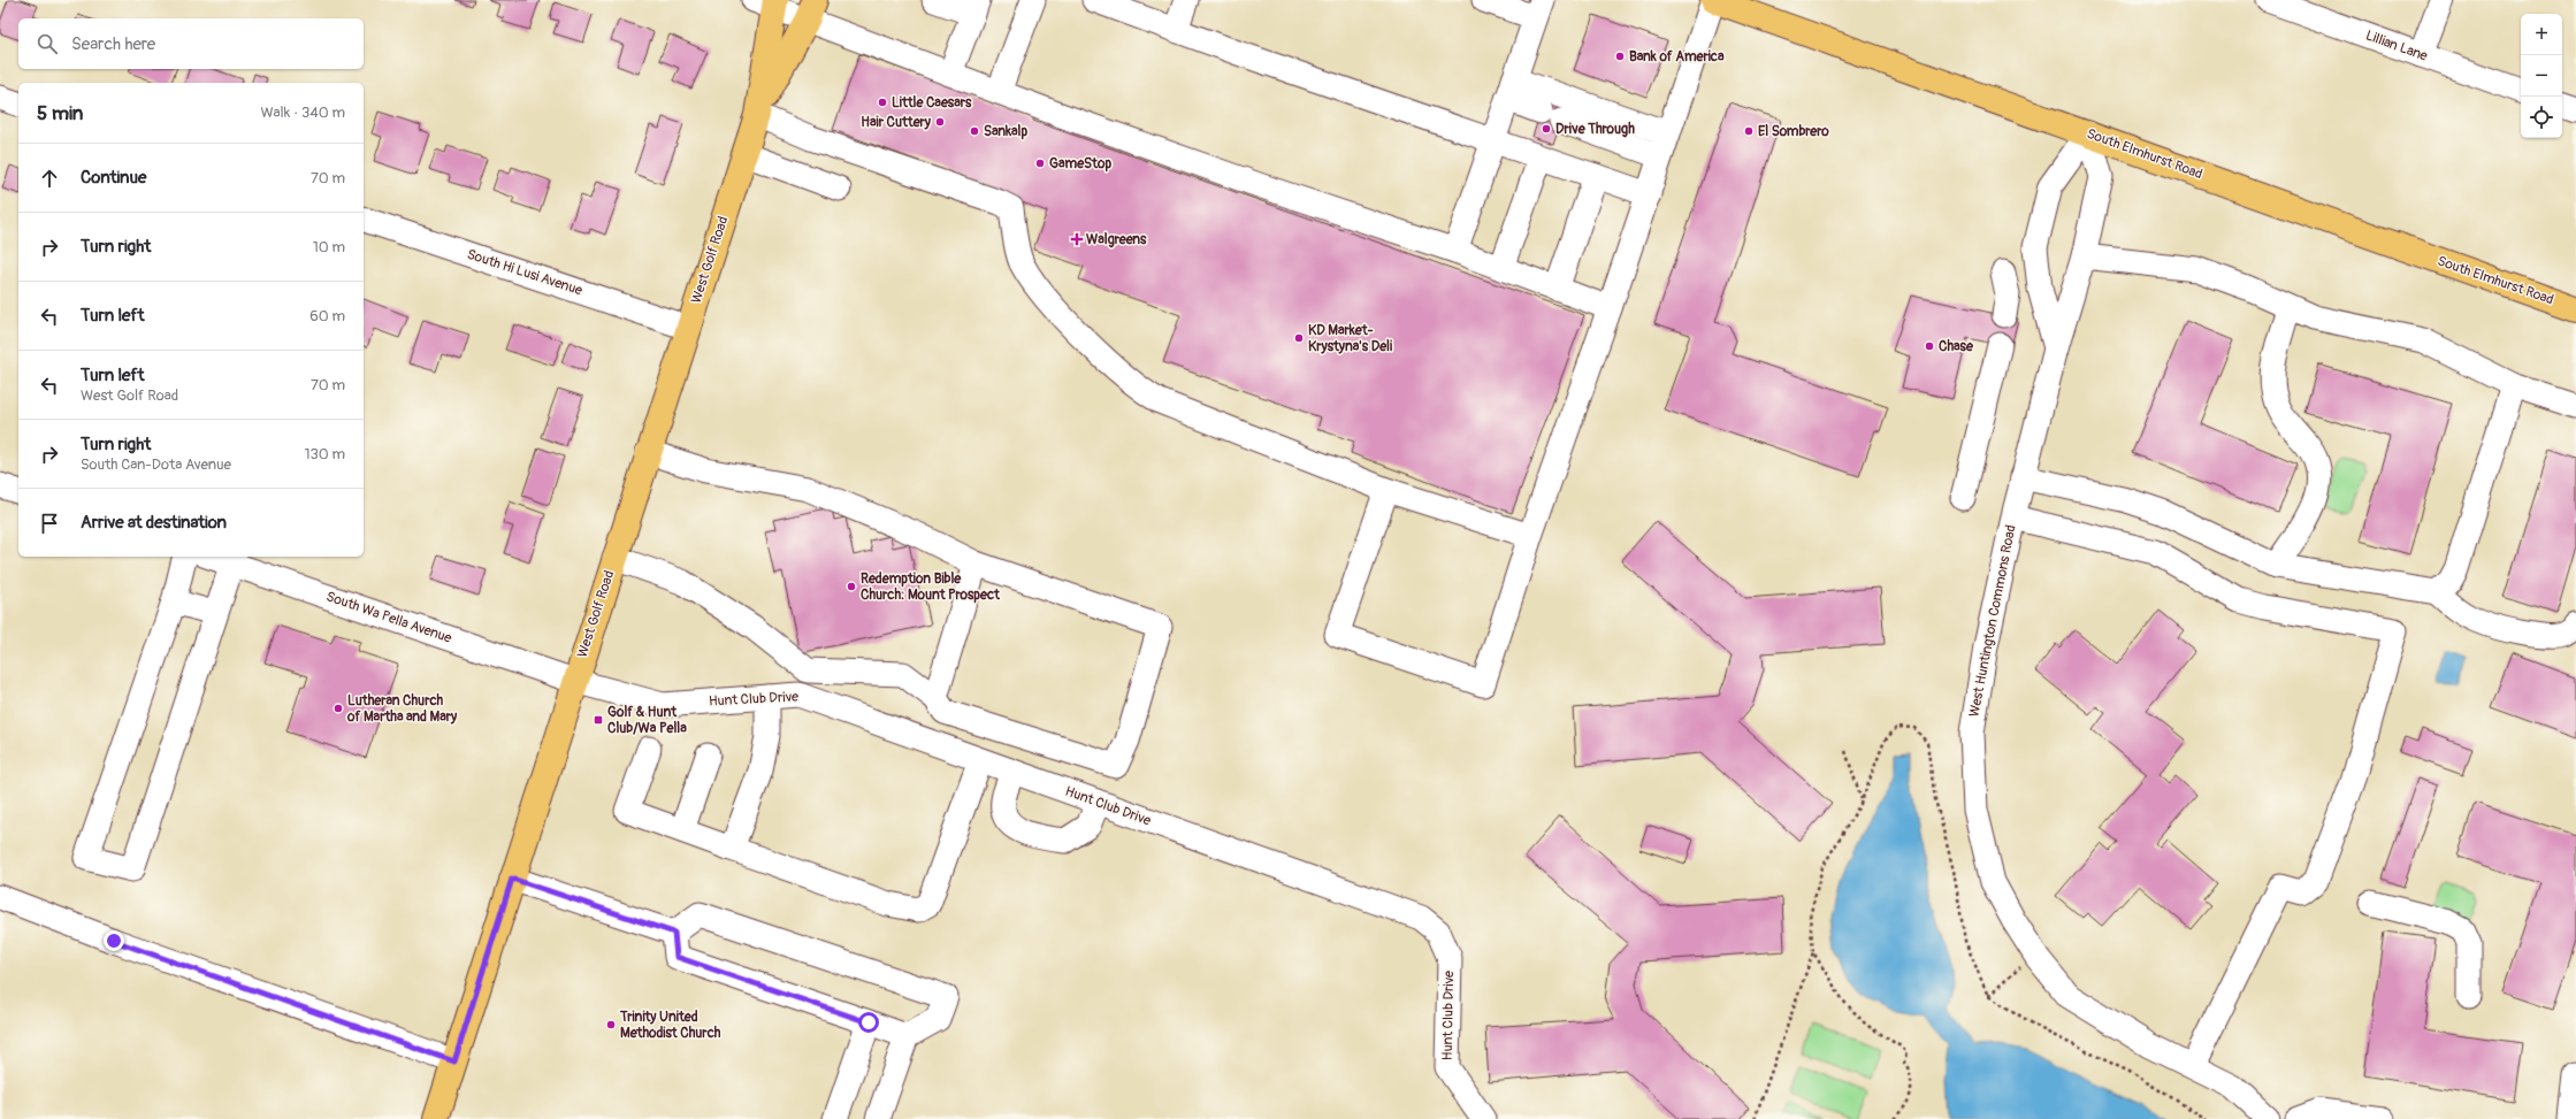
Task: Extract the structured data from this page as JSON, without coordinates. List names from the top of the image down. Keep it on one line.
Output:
{"streets":{"main road":["South Elmhurst Road","West Golf Road"],"street":["Lillian Lane","South Hi Lusi Avenue","South Wa Pella Avenue","West Huntington Commons Road","Hunt Club Drive"]},"crossings":[["South Elmhurst Road","West Huntington Commons Road"],["West Golf Road","South Hi Lusi Avenue"],["West Golf Road","South Wa Pella Avenue"],["West Golf Road","Hunt Club Drive"],["South Wa Pella Avenue","Hunt Club Drive"]],"places":{"other":["Bank of America","Little Caesars","Hair Cuttery","Drive Through","Sankalp","El Sombrero","GameStop","KD Market- Krystyna's Deli","Chase","Redemption Bible Church: Mount Prospect","Lutheran Church of Martha and Mary","Trinity United Methodist Church"],"health":["Walgreens"],"transit":["Golf & Hunt Club/Wa Pella"]},"page":{"map_buttons":["+","−"],"search":"Search here","heading":["5 min","Walk · 340 m"],"list":[["Continue","70 m"],["Turn right","10 m"],["Turn left","60 m"],["Turn left","West Golf Road","70 m"],["Turn right","South Can-Dota Avenue","130 m"],"Arrive at destination"]}}
